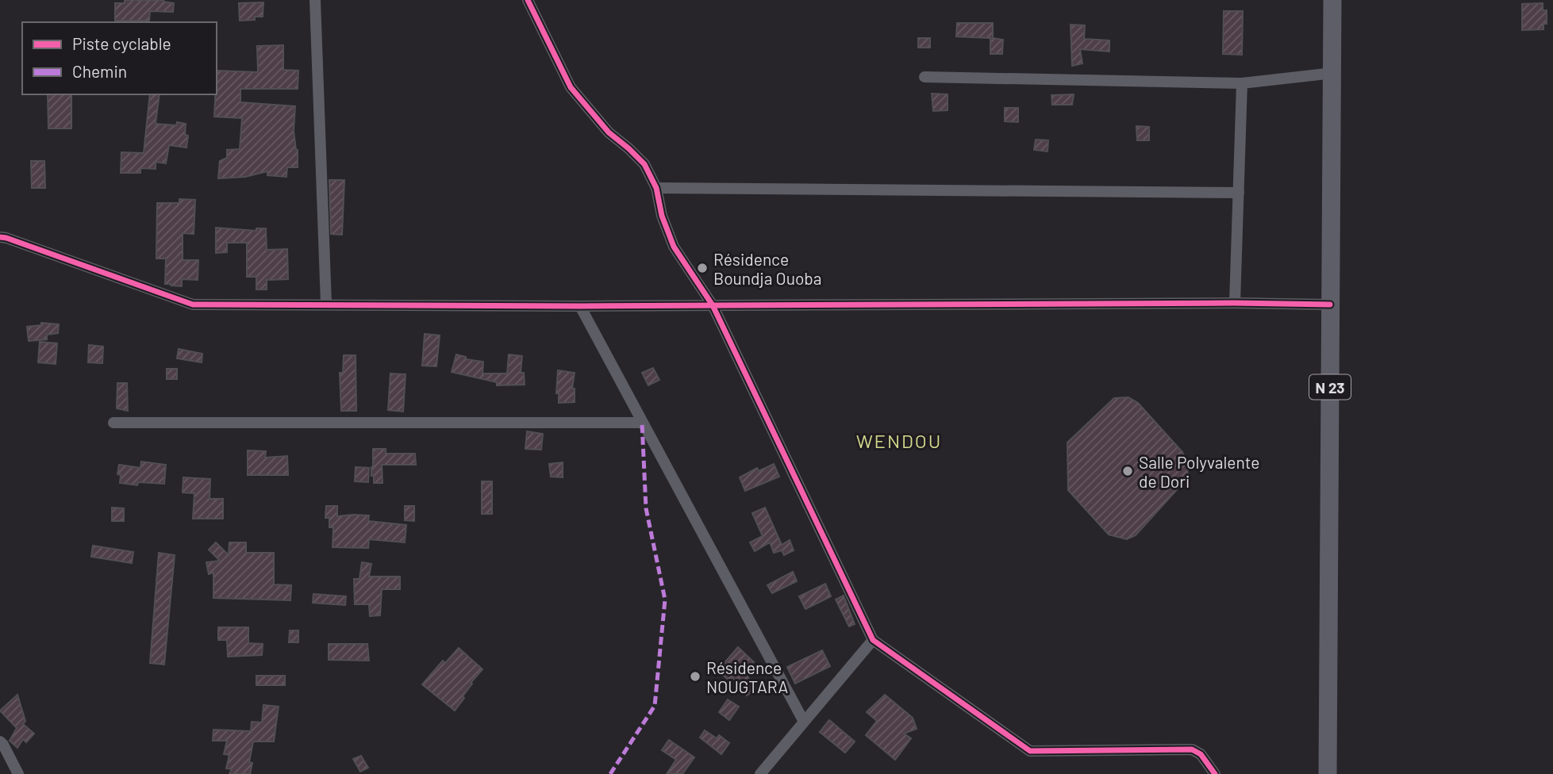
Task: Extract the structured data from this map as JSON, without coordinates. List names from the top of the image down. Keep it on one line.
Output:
{"streets":{"main road":["N 23"]},"districts":["WENDOU"],"places":["Résidence Boundja Ouoba","Salle Polyvalente de Dori","Résidence NOUGTARA"],"legend":["Piste cyclable","Chemin"]}
